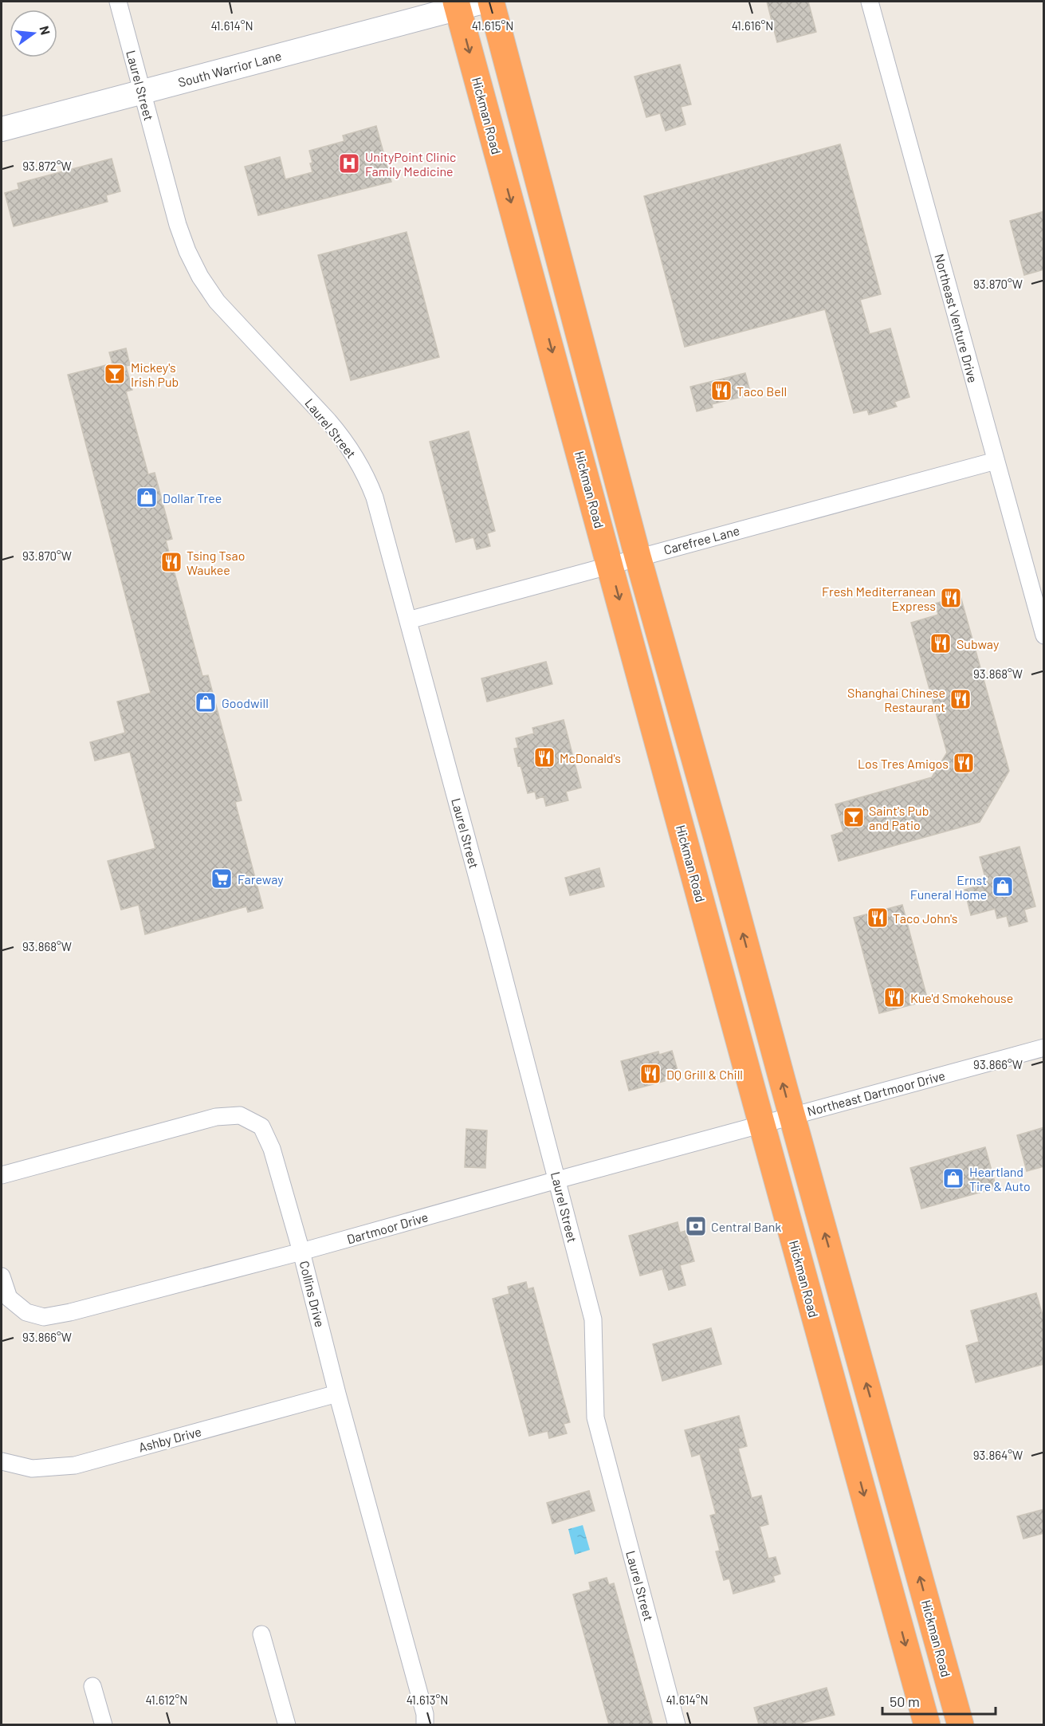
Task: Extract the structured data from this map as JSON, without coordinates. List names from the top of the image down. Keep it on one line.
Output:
{"streets":{"highway":["Hickman Road"],"street":["South Warrior Lane","Laurel Street","Northeast Venture Drive","Carefree Lane","Northeast Dartmoor Drive","Dartmoor Drive","Collins Drive","Ashby Drive"]},"crossings":[["South Warrior Lane","Laurel Street"],["South Warrior Lane","Hickman Road"],["Laurel Street","Carefree Lane"],["Laurel Street","Dartmoor Drive"],["Hickman Road","Carefree Lane"],["Hickman Road","Northeast Dartmoor Drive"],["Hickman Road","Dartmoor Drive"],["Northeast Venture Drive","Carefree Lane"],["Northeast Dartmoor Drive","Dartmoor Drive"],["Dartmoor Drive","Collins Drive"],["Collins Drive","Ashby Drive"]],"places":{"hospital":["UnityPoint Clinic Family Medicine"],"bar":["Mickey's Irish Pub","Saint's Pub and Patio"],"restaurant":["Taco Bell","Tsing Tsao Waukee","Fresh Mediterranean Express","Subway","Shanghai Chinese Restaurant","McDonald's","Los Tres Amigos","Taco John's","Kue'd Smokehouse","DQ Grill & Chill"],"shop":["Dollar Tree","Goodwill","Ernst Funeral Home","Heartland Tire & Auto"],"supermarket":["Fareway"],"bank":["Central Bank"]},"scale_bar":"50 m","north":"right","coordinates":["41.614°N","41.615°N","41.616°N","93.872°W","93.870°W","93.868°W","93.866°W","93.864°W","41.612°N","41.613°N"]}
